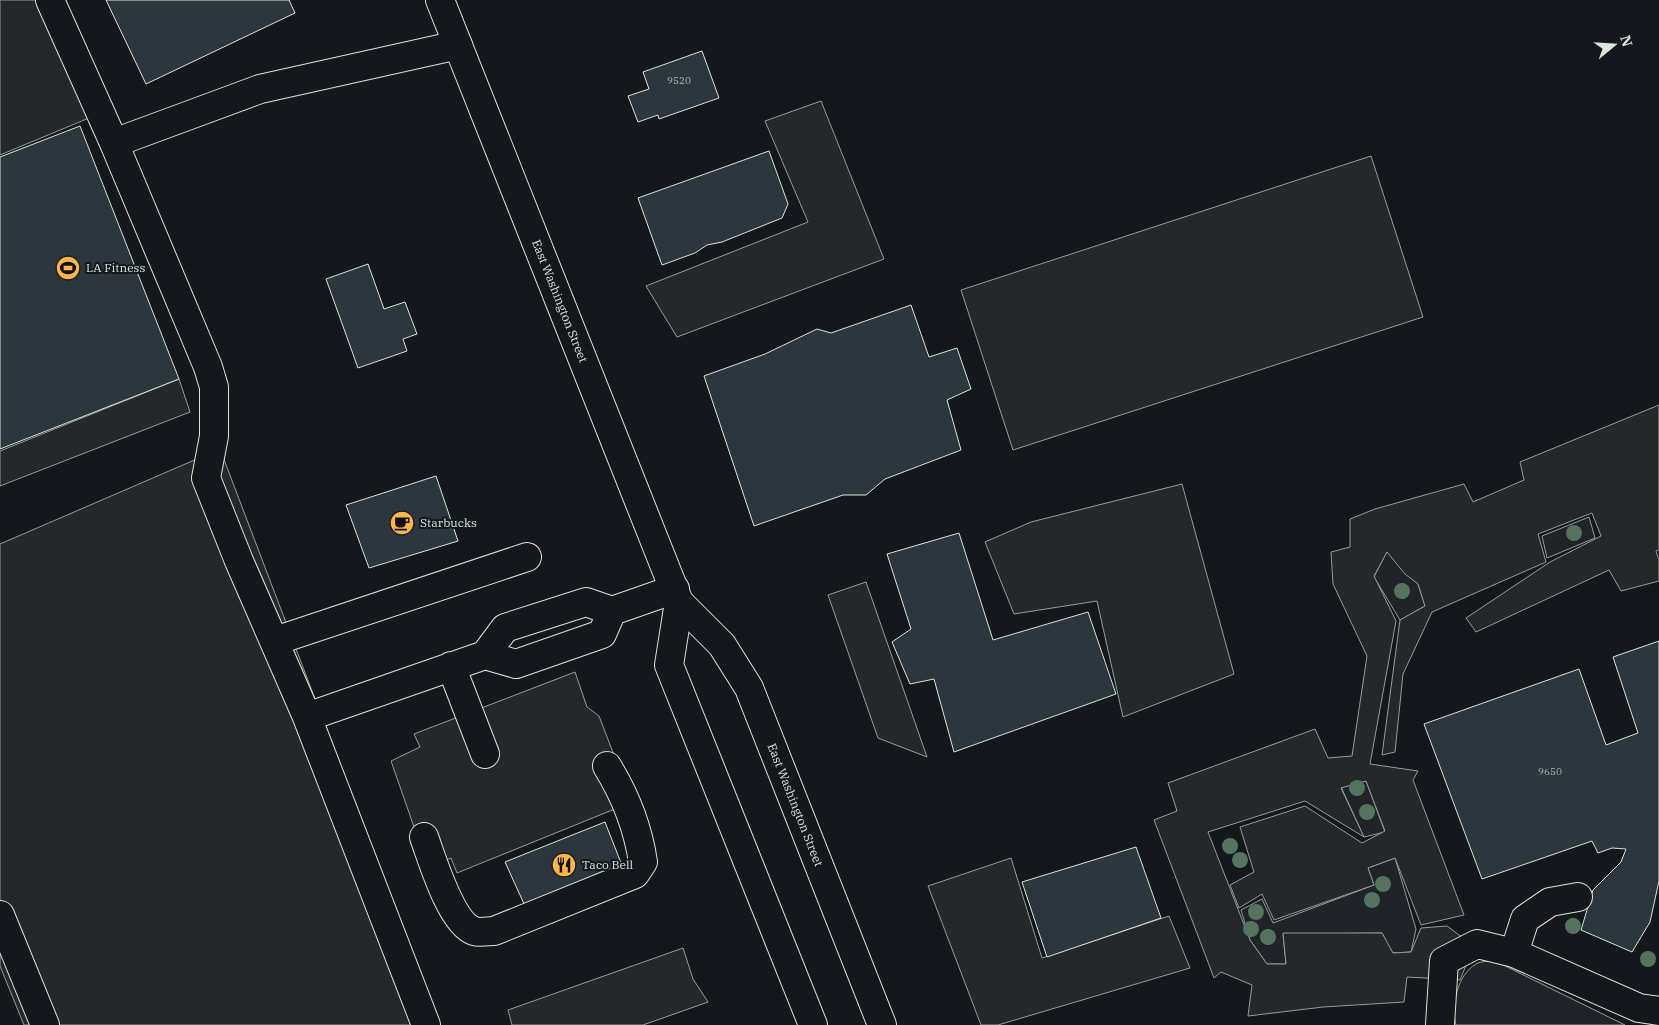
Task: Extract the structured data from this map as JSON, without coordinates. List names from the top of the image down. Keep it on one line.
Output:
{"streets":{"main road":["East Washington Street"]},"places":{"sports":["LA Fitness"],"cafe":["Starbucks"],"restaurant":["Taco Bell"]},"house_numbers":["9520","9650"],"north":"right"}
